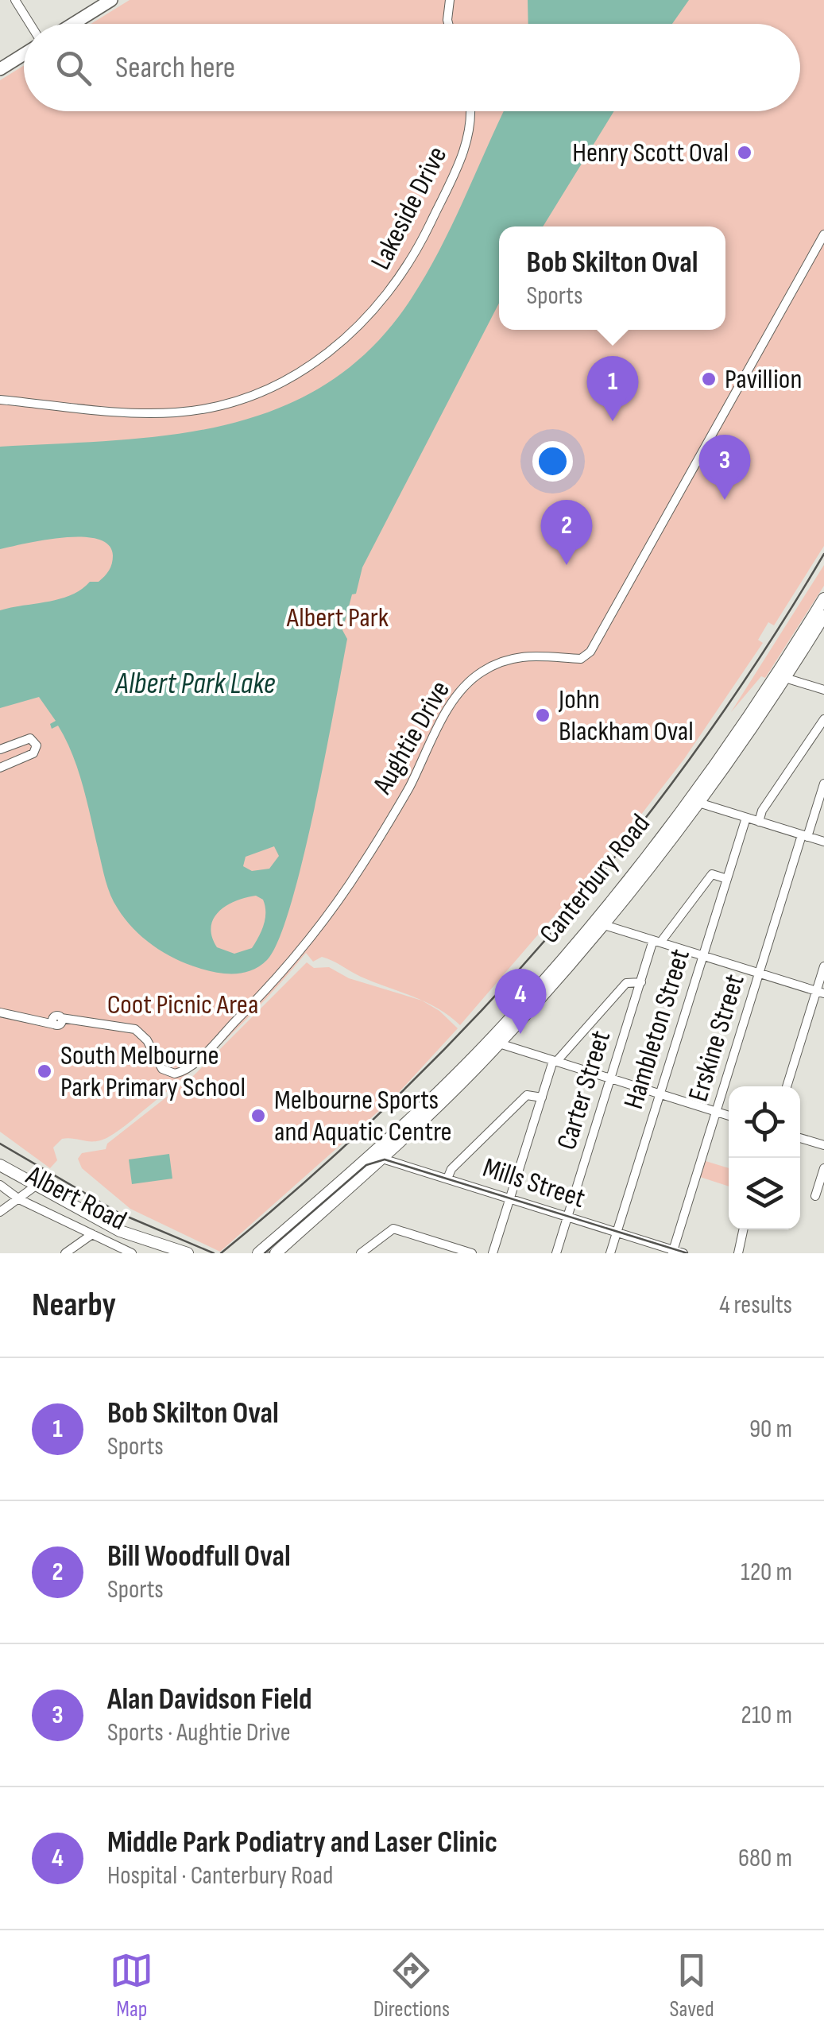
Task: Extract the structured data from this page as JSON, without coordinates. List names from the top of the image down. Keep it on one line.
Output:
{"streets":{"main road":["Canterbury Road","Albert Road"],"street":["Lakeside Drive","Aughtie Drive","Hambleton Street","Erskine Street","Carter Street","Mills Street"]},"crossings":[["Canterbury Road","Mills Street"],["Hambleton Street","Mills Street"],["Erskine Street","Mills Street"],["Carter Street","Mills Street"]],"water":["Albert Park Lake"],"parks":["Albert Park","Coot Picnic Area"],"places":["Henry Scott Oval","Pavillion","John Blackham Oval","South Melbourne Park Primary School","Melbourne Sports and Aquatic Centre"],"page":{"search":"Search here","popup":["Bob Skilton Oval","Sports"],"pins":["1","3","2","4"],"heading":["Nearby","4 results"],"list":[{"mark":"1","name":"Bob Skilton Oval","note":"Sports","value":"90 m"},{"mark":"2","name":"Bill Woodfull Oval","note":"Sports","value":"120 m"},{"mark":"3","name":"Alan Davidson Field","note":"Sports · Aughtie Drive","value":"210 m"},{"mark":"4","name":"Middle Park Podiatry and Laser Clinic","note":"Hospital · Canterbury Road","value":"680 m"}],"nav":["Map","Directions","Saved"]}}
